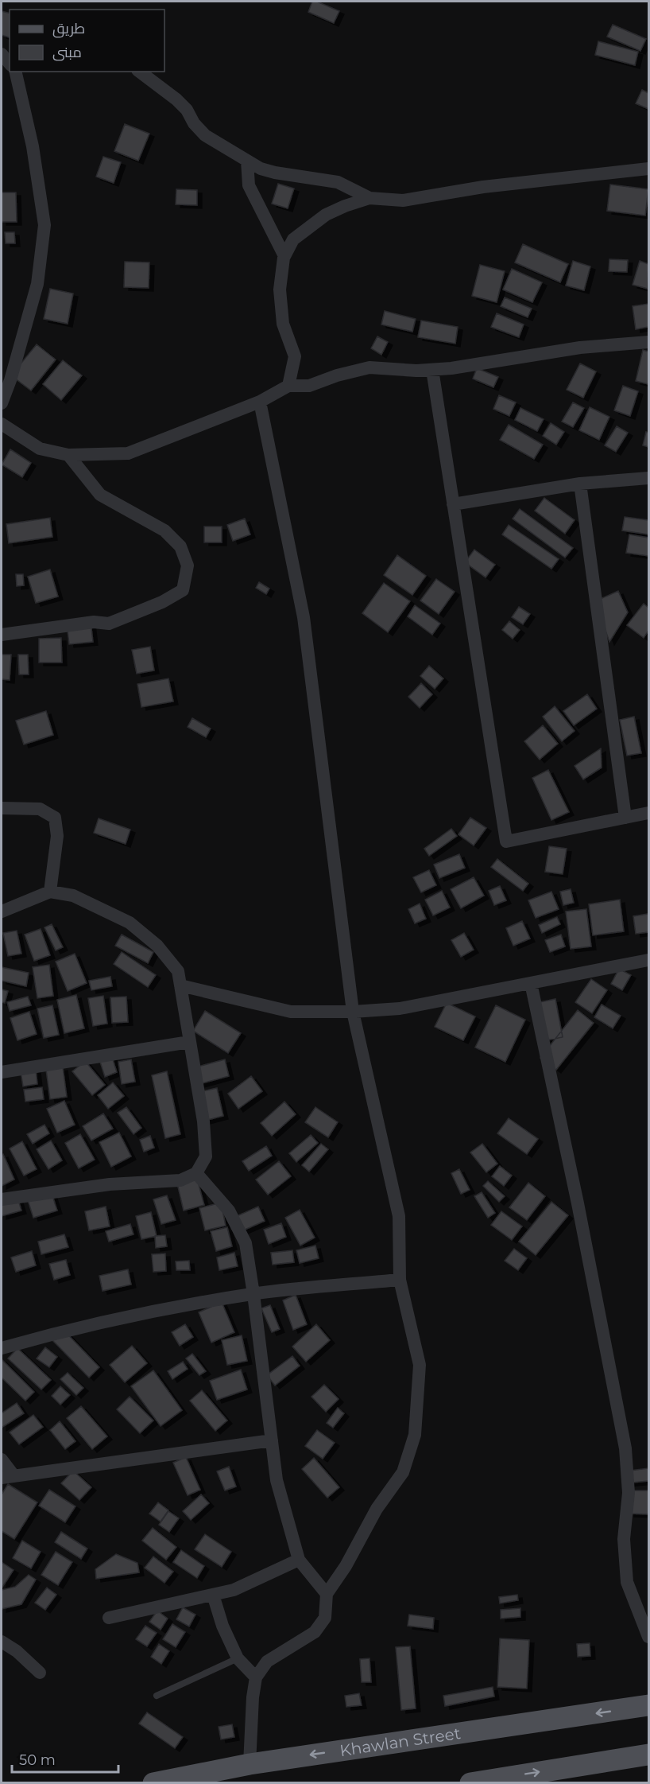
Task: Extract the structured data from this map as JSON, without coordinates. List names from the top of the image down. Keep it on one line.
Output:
{"streets":{"main road":["Khawlan Street"]},"legend":["طريق","مبنى"],"scale_bar":"50 m"}
